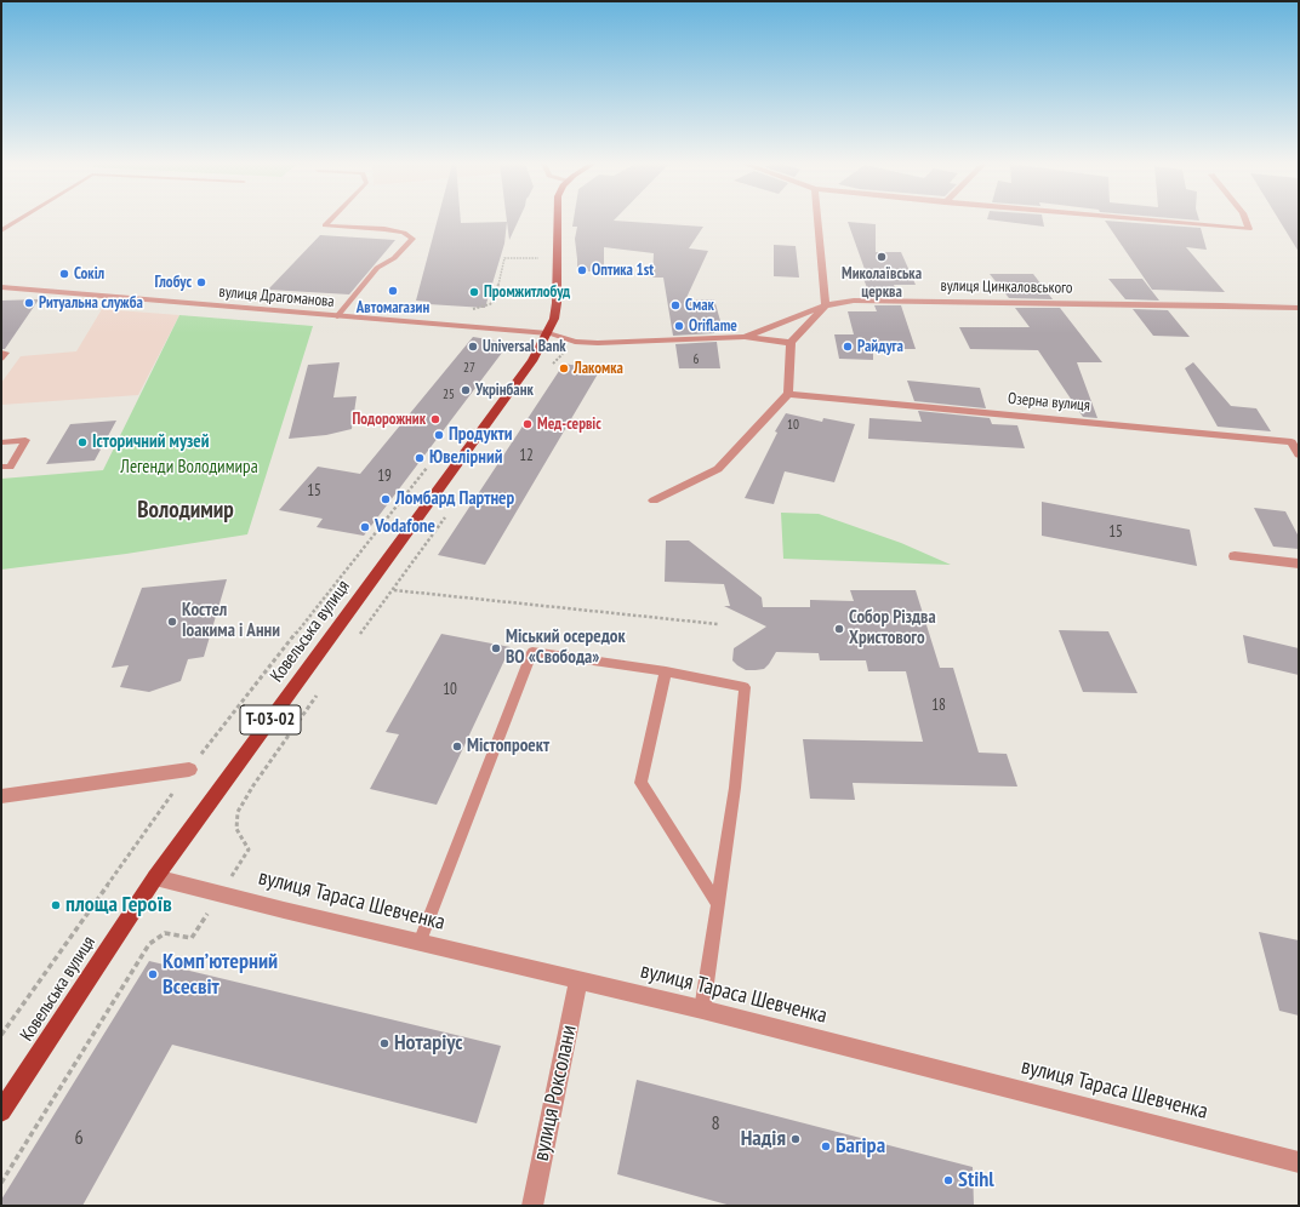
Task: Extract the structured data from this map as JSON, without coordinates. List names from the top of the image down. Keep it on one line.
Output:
{"streets":{"main road":["Ковельська вулиця","Т-03-02"],"street":["вулиця Цинкаловського","вулиця Драгоманова","Озерна вулиця","вулиця Тараса Шевченка","вулиця Роксолани"]},"crossings":[["вулиця Цинкаловського","вулиця Драгоманова"],["вулиця Цинкаловського","Ковельська вулиця"],["вулиця Драгоманова","Ковельська вулиця"],["Ковельська вулиця","вулиця Тараса Шевченка"],["вулиця Тараса Шевченка","вулиця Роксолани"]],"districts":["Володимир"],"parks":["Легенди Володимира"],"places":["Миколаївська церква","Оптика 1st","Сокіл","Глобус","Автомагазин","Промжитлобуд","Ритуальна служба","Смак","Oriflame","Universal Bank","Райдуга","Лакомка","Укрінбанк","Подорожник","Мед-сервіс","Продукти","Історичний музей","Ювелірний","Ломбард Партнер","Vodafone","Костел Іоакима і Анни","Собор Різдва Христового","Міський осередок ВО «Свобода»","Містопроект","площа Героїв","Компʼютерний Всесвіт","Нотаріус","Надія","Багіра","Stihl"],"house_numbers":["6","27","25","10","12","19","15","15","10","18","8","6"]}
